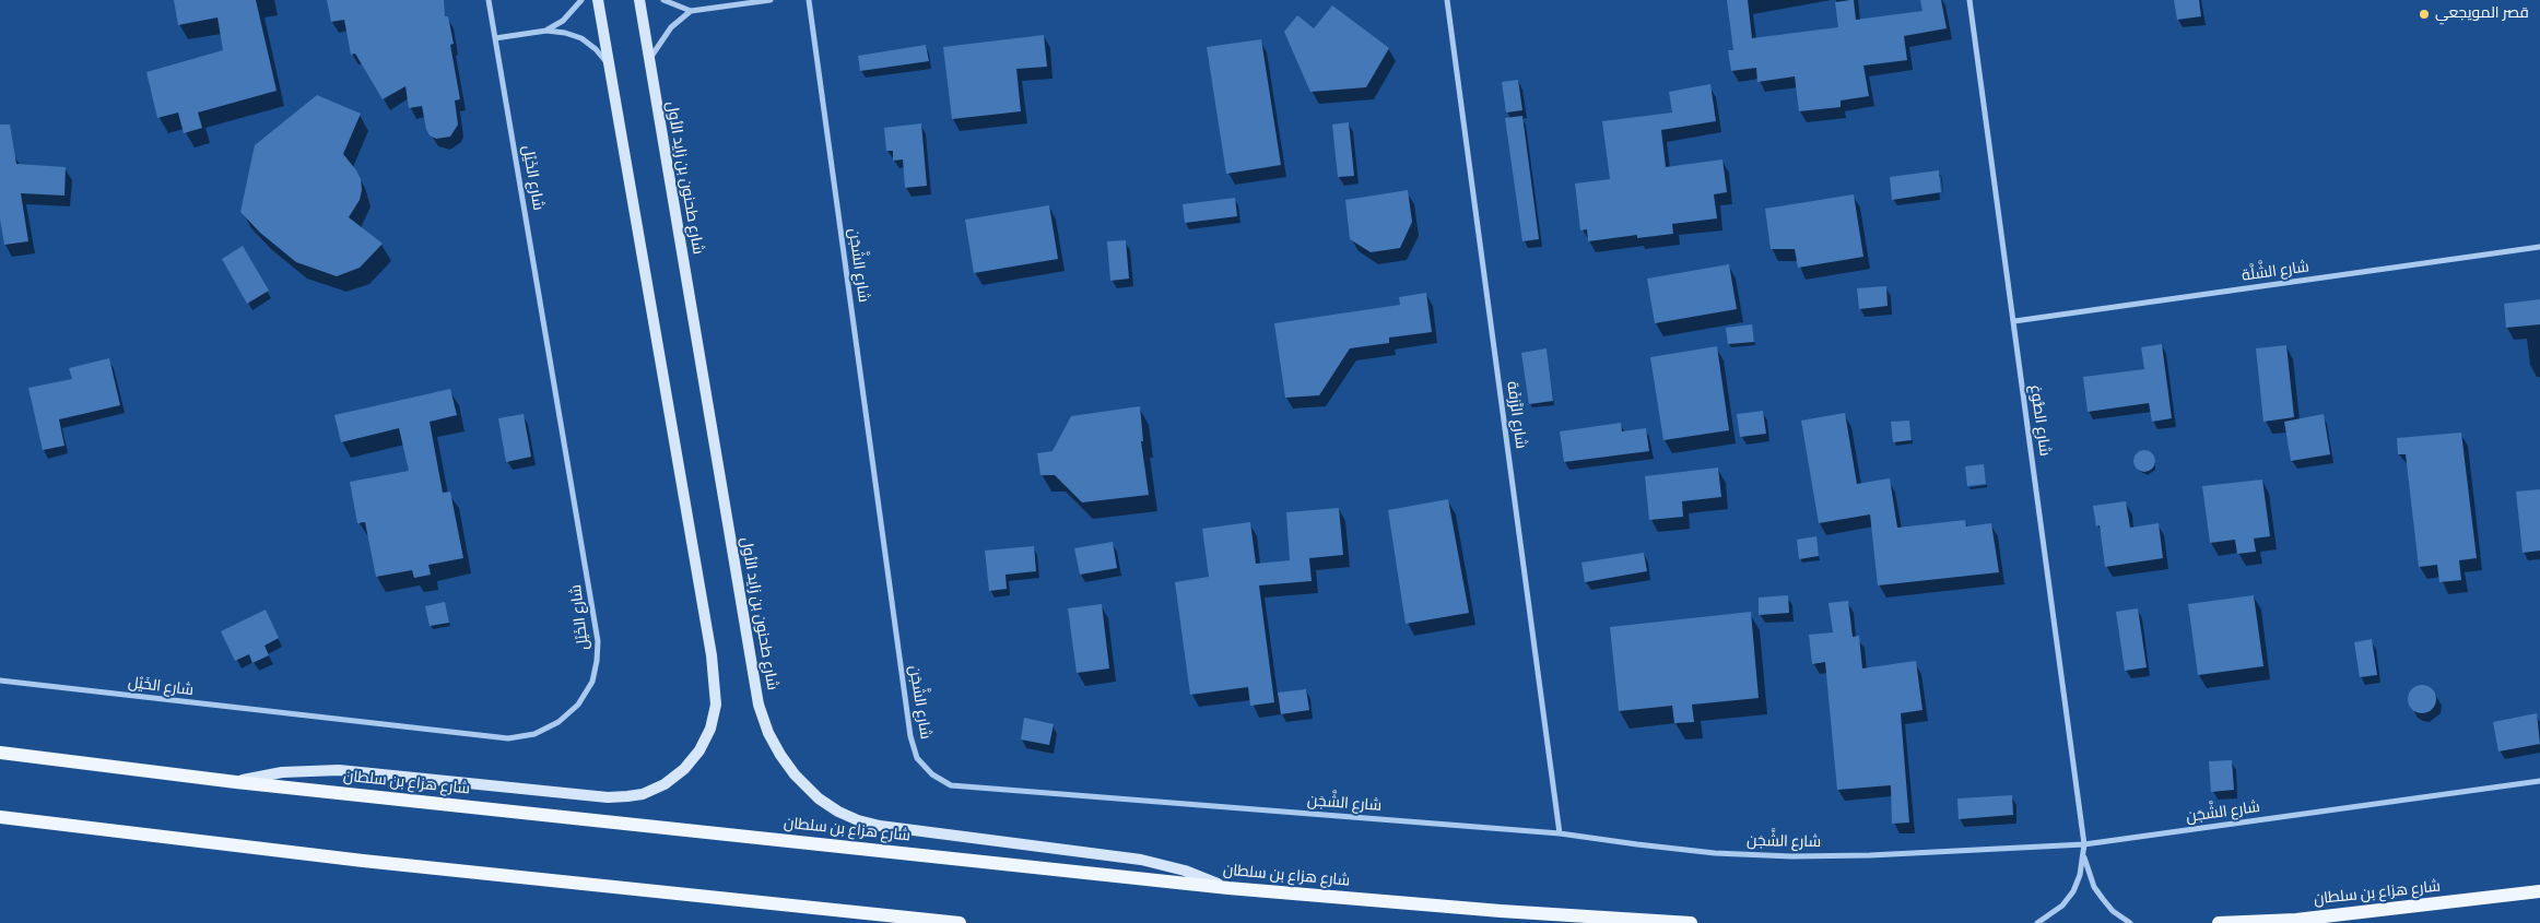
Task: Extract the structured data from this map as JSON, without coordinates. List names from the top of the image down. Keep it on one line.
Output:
{"streets":{"main road":["شارع هزاع بن سلطان"],"street":["شارع الخَيْل","شارع طحنون بن زايد الأول","شارع الشَّجَن","شارع الشَّلَّة","شارع الرَّزفَة","شارع الصُّوغ"]},"crossings":[["شارع طحنون بن زايد الأول","شارع هزاع بن سلطان"],["شارع الشَّجَن","شارع الرَّزفَة"],["شارع الشَّجَن","شارع الصُّوغ"],["شارع الشَّلَّة","شارع الصُّوغ"]],"places":["قصر المويجعي"]}
